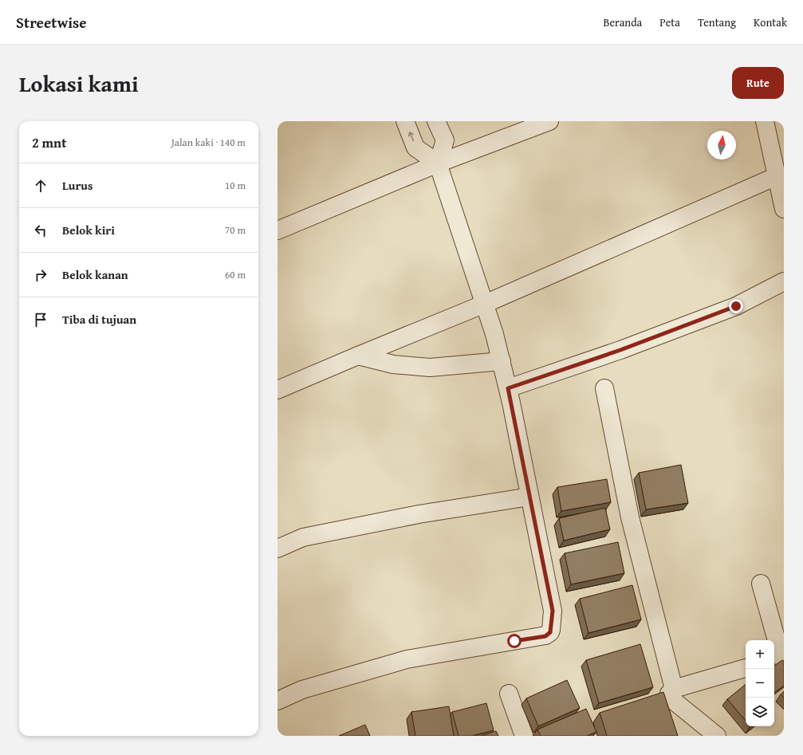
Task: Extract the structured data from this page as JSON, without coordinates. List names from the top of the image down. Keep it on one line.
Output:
{"north":"top","page":{"header":"Streetwise","nav":["Beranda","Peta","Tentang","Kontak"],"title":"Lokasi kami","buttons":"Rute","heading":["2 mnt","Jalan kaki · 140 m"],"list":[["Lurus","10 m"],["Belok kiri","70 m"],["Belok kanan","60 m"],"Tiba di tujuan"],"map_buttons":["+","−"]}}
